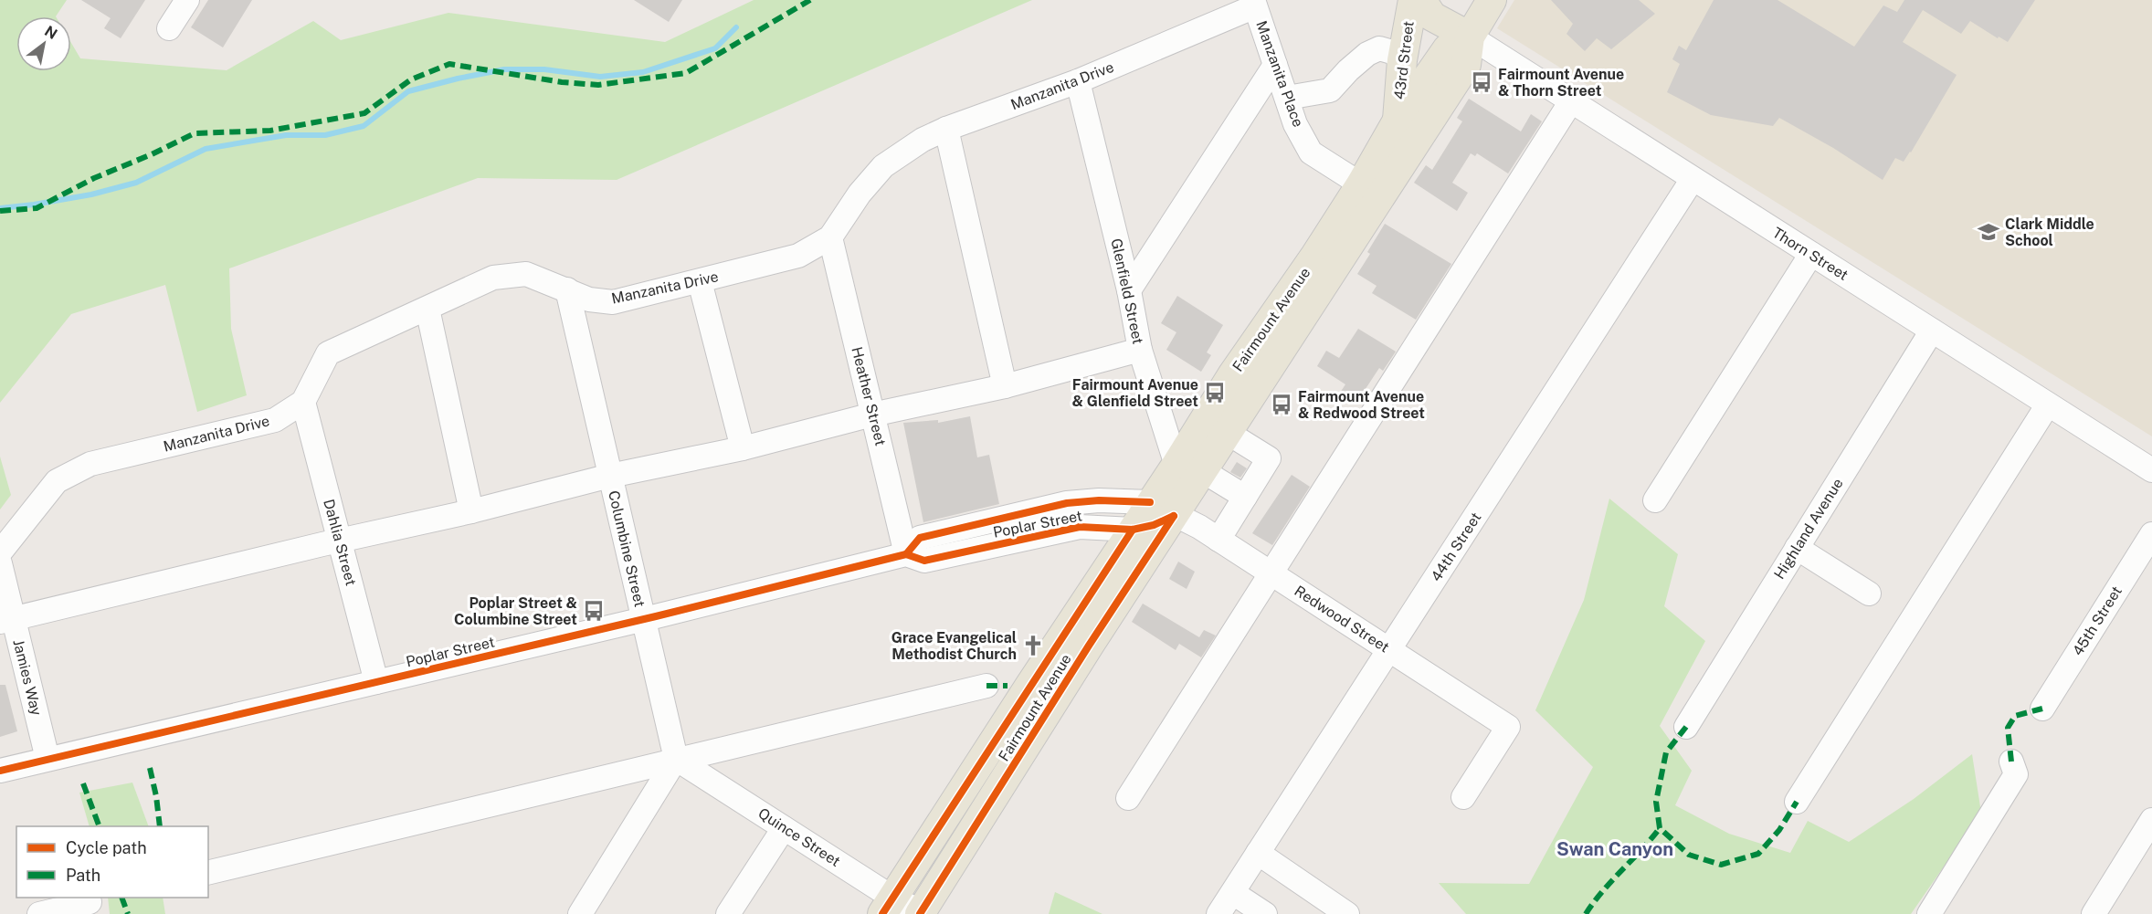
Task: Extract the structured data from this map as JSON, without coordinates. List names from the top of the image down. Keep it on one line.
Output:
{"streets":{"main road":["43rd Street","Fairmount Avenue"],"street":["Manzanita Place","Manzanita Drive","Thorn Street","Glenfield Street","Heather Street","Poplar Street","Highland Avenue","Dahlia Street","44th Street","Columbine Street","Redwood Street","45th Street","Jamies Way","Quince Street"]},"crossings":[["43rd Street","Fairmount Avenue"],["Manzanita Place","Manzanita Drive"],["Manzanita Place","Fairmount Avenue"],["Manzanita Drive","Glenfield Street"],["Manzanita Drive","Heather Street"],["Manzanita Drive","Dahlia Street"],["Manzanita Drive","Columbine Street"],["Thorn Street","Fairmount Avenue"],["Thorn Street","Highland Avenue"],["Thorn Street","44th Street"],["Glenfield Street","Fairmount Avenue"],["Fairmount Avenue","Poplar Street"],["Fairmount Avenue","Redwood Street"],["Fairmount Avenue","Quince Street"],["Heather Street","Poplar Street"],["Poplar Street","Dahlia Street"],["Poplar Street","Columbine Street"],["Poplar Street","Redwood Street"],["Poplar Street","Jamies Way"],["44th Street","Redwood Street"],["Columbine Street","Quince Street"]],"districts":["Swan Canyon"],"places":{"bus stop":["Fairmount Avenue & Thorn Street","Fairmount Avenue & Glenfield Street","Fairmount Avenue & Redwood Street","Poplar Street & Columbine Street"],"school or university":["Clark Middle School"],"church":["Grace Evangelical Methodist Church"]},"legend":["Cycle path","Path"],"north":"top right"}
